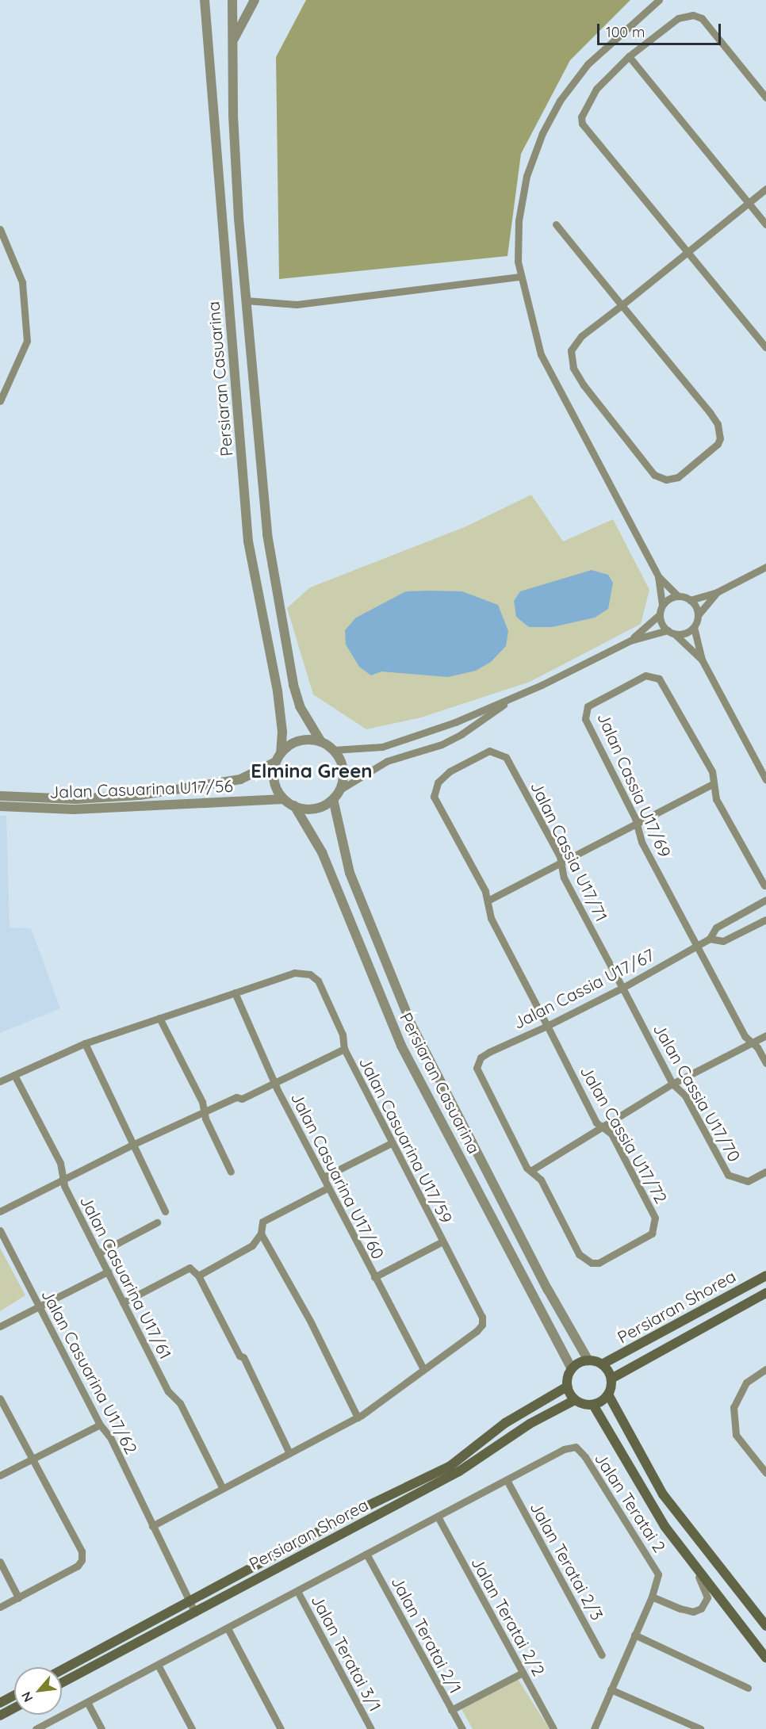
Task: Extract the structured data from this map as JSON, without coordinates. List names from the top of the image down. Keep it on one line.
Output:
{"streets":{"main road":["Persiaran Shorea"],"street":["Persiaran Casuarina","Jalan Cassia U17/69","Jalan Casuarina U17/56","Jalan Cassia U17/71","Jalan Cassia U17/67","Jalan Cassia U17/70","Jalan Cassia U17/72","Jalan Casuarina U17/59","Jalan Casuarina U17/60","Jalan Casuarina U17/61","Jalan Casuarina U17/62","Jalan Teratai 2","Jalan Teratai 2/3","Jalan Teratai 2/2","Jalan Teratai 2/1","Jalan Teratai 3/1"]},"crossings":[["Persiaran Casuarina","Jalan Casuarina U17/56"],["Persiaran Casuarina","Persiaran Shorea"],["Jalan Cassia U17/69","Jalan Cassia U17/67"],["Jalan Cassia U17/71","Jalan Cassia U17/67"],["Jalan Cassia U17/71","Jalan Cassia U17/70"],["Jalan Cassia U17/71","Jalan Cassia U17/72"],["Jalan Cassia U17/67","Jalan Cassia U17/70"],["Jalan Cassia U17/67","Jalan Cassia U17/72"],["Jalan Casuarina U17/59","Jalan Casuarina U17/60"],["Jalan Casuarina U17/59","Jalan Casuarina U17/61"],["Jalan Casuarina U17/59","Jalan Casuarina U17/62"],["Persiaran Shorea","Jalan Casuarina U17/62"],["Jalan Teratai 2","Jalan Teratai 2/3"]],"districts":["Elmina Green"],"scale_bar":"100 m","north":"bottom left"}
